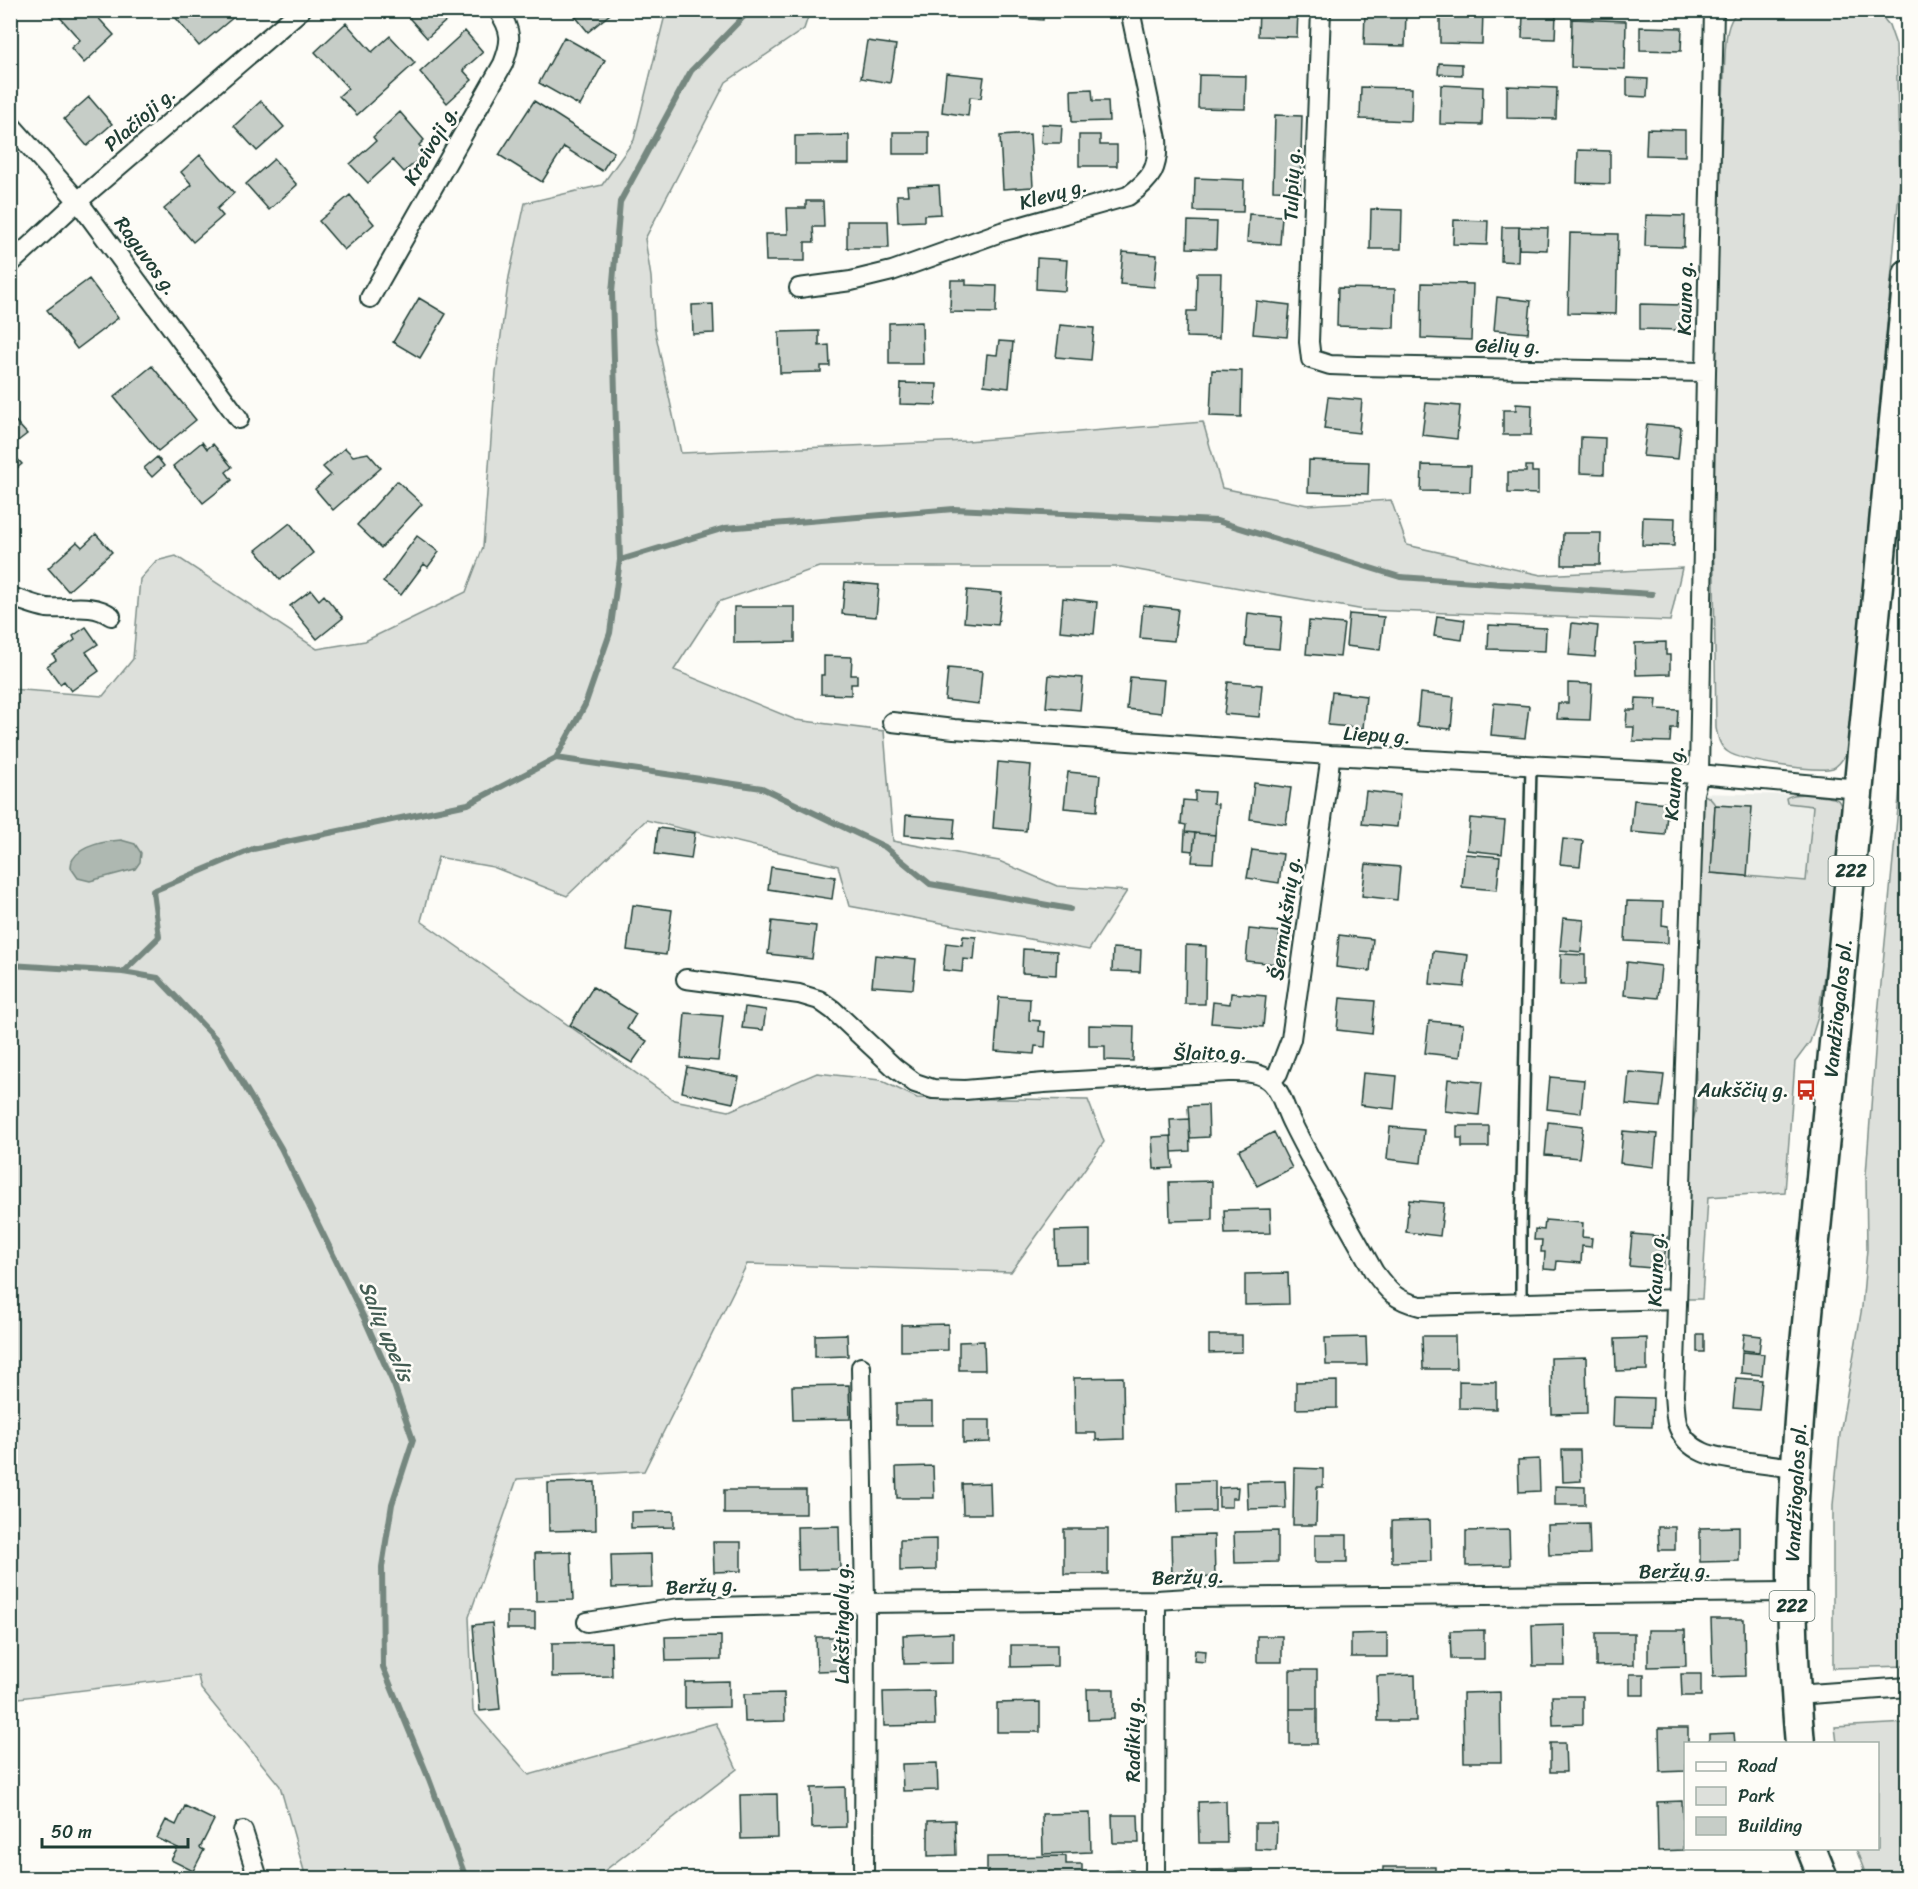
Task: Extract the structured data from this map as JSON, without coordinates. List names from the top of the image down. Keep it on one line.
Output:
{"streets":{"main road":["222","Vandžiogalos pl."],"street":["Plačioji g.","Kreivoji g.","Tulpių g.","Klevų g.","Raguvos g.","Kauno g.","Gėlių g.","Liepų g.","Šermukšnių g.","Šlaito g.","Beržų g.","Lakštingalų g.","Radikių g."]},"crossings":[["Plačioji g.","Raguvos g."],["Tulpių g.","Gėlių g."],["Kauno g.","Gėlių g."],["Kauno g.","Liepų g."],["Kauno g.","Vandžiogalos pl."],["Liepų g.","Šermukšnių g."],["Liepų g.","Vandžiogalos pl."],["Šermukšnių g.","Šlaito g."],["Vandžiogalos pl.","Beržų g."],["Beržų g.","Lakštingalų g."],["Beržų g.","Radikių g."]],"water":["Salių upelis"],"places":{"bus stop":["Aukščių g."]},"legend":["Road","Park","Building"],"scale_bar":"50 m"}
